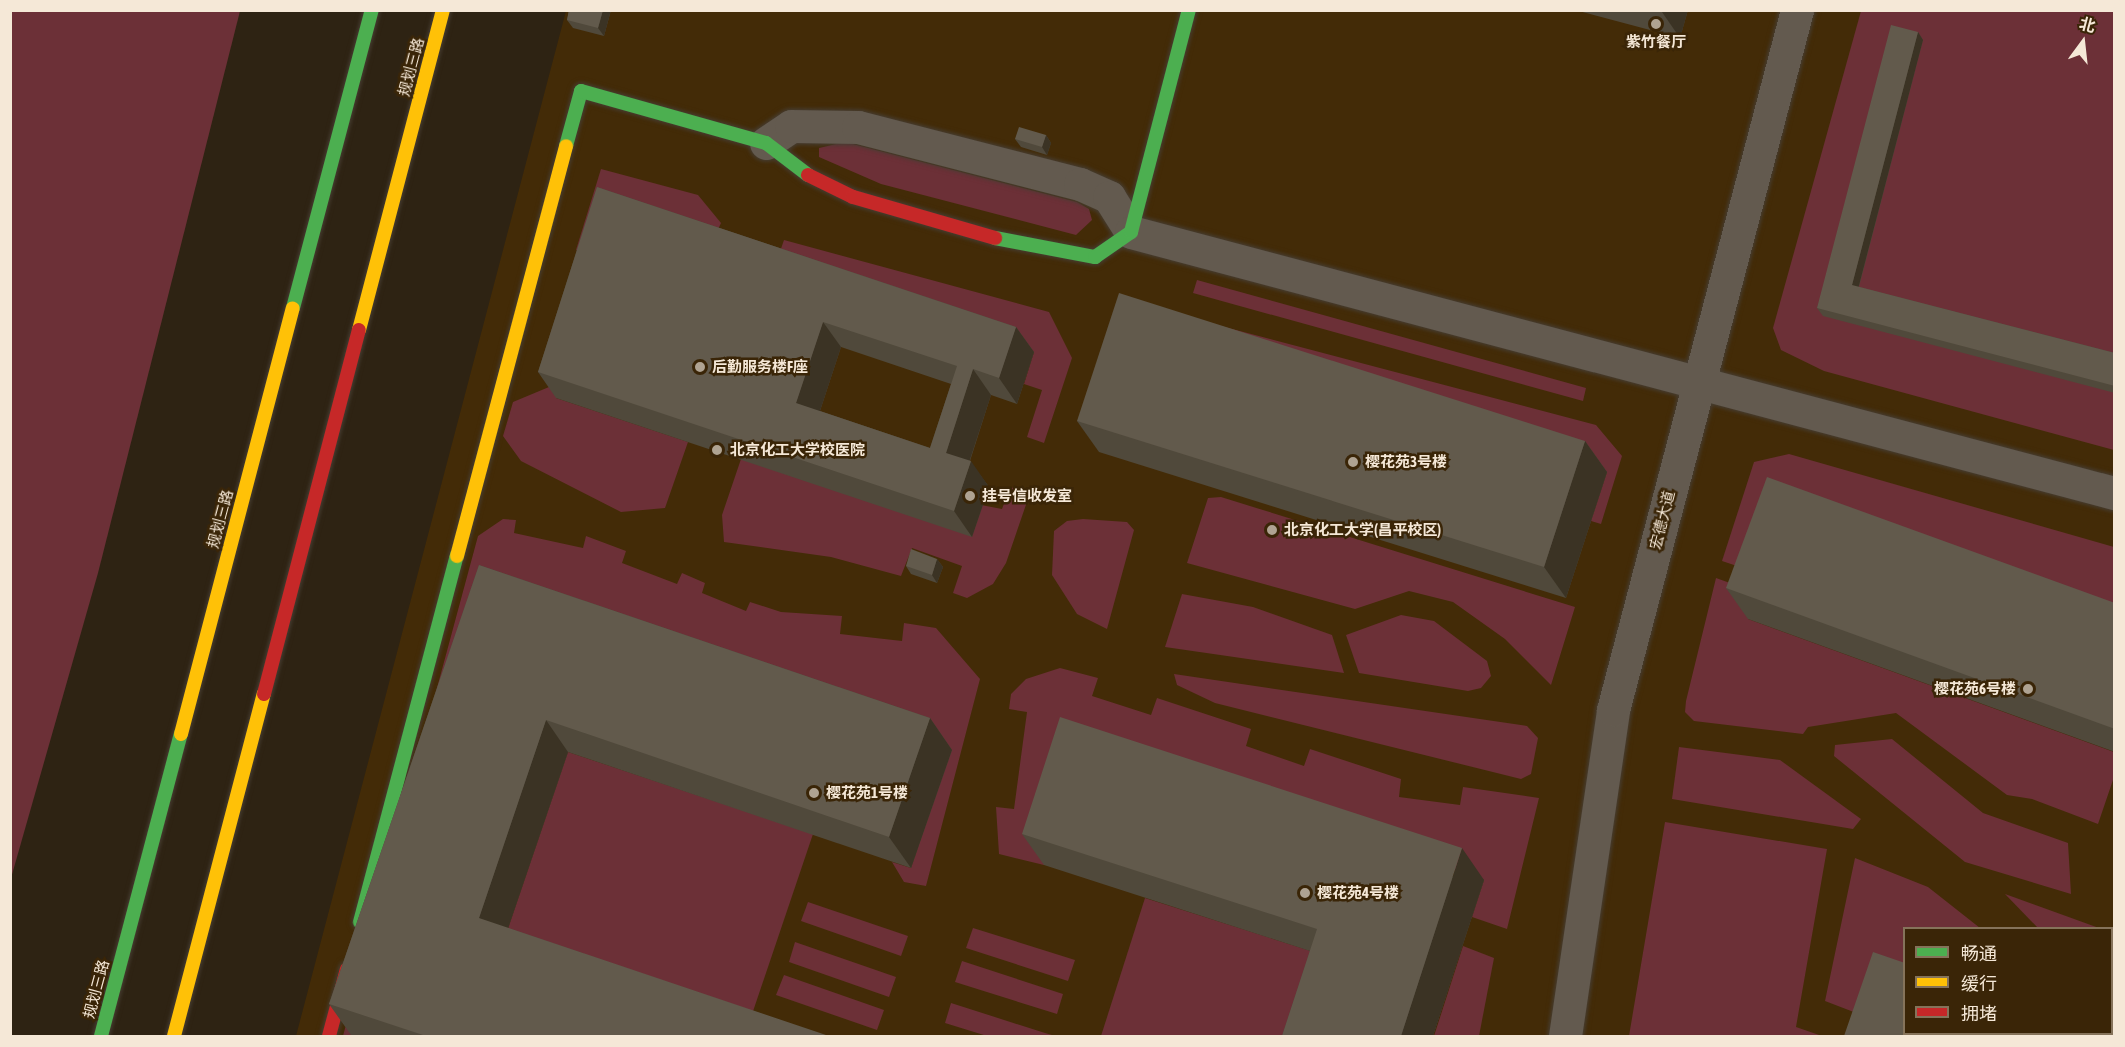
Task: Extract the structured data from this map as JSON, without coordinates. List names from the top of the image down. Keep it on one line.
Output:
{"streets":{"main road":["规划三路"],"street":["宏德大道"]},"places":["紫竹餐厅","后勤服务楼F座","北京化工大学校医院","樱花苑3号楼","挂号信收发室","北京化工大学(昌平校区)","樱花苑6号楼","樱花苑1号楼","樱花苑4号楼"],"legend":["畅通","缓行","拥堵"],"north":"top"}
